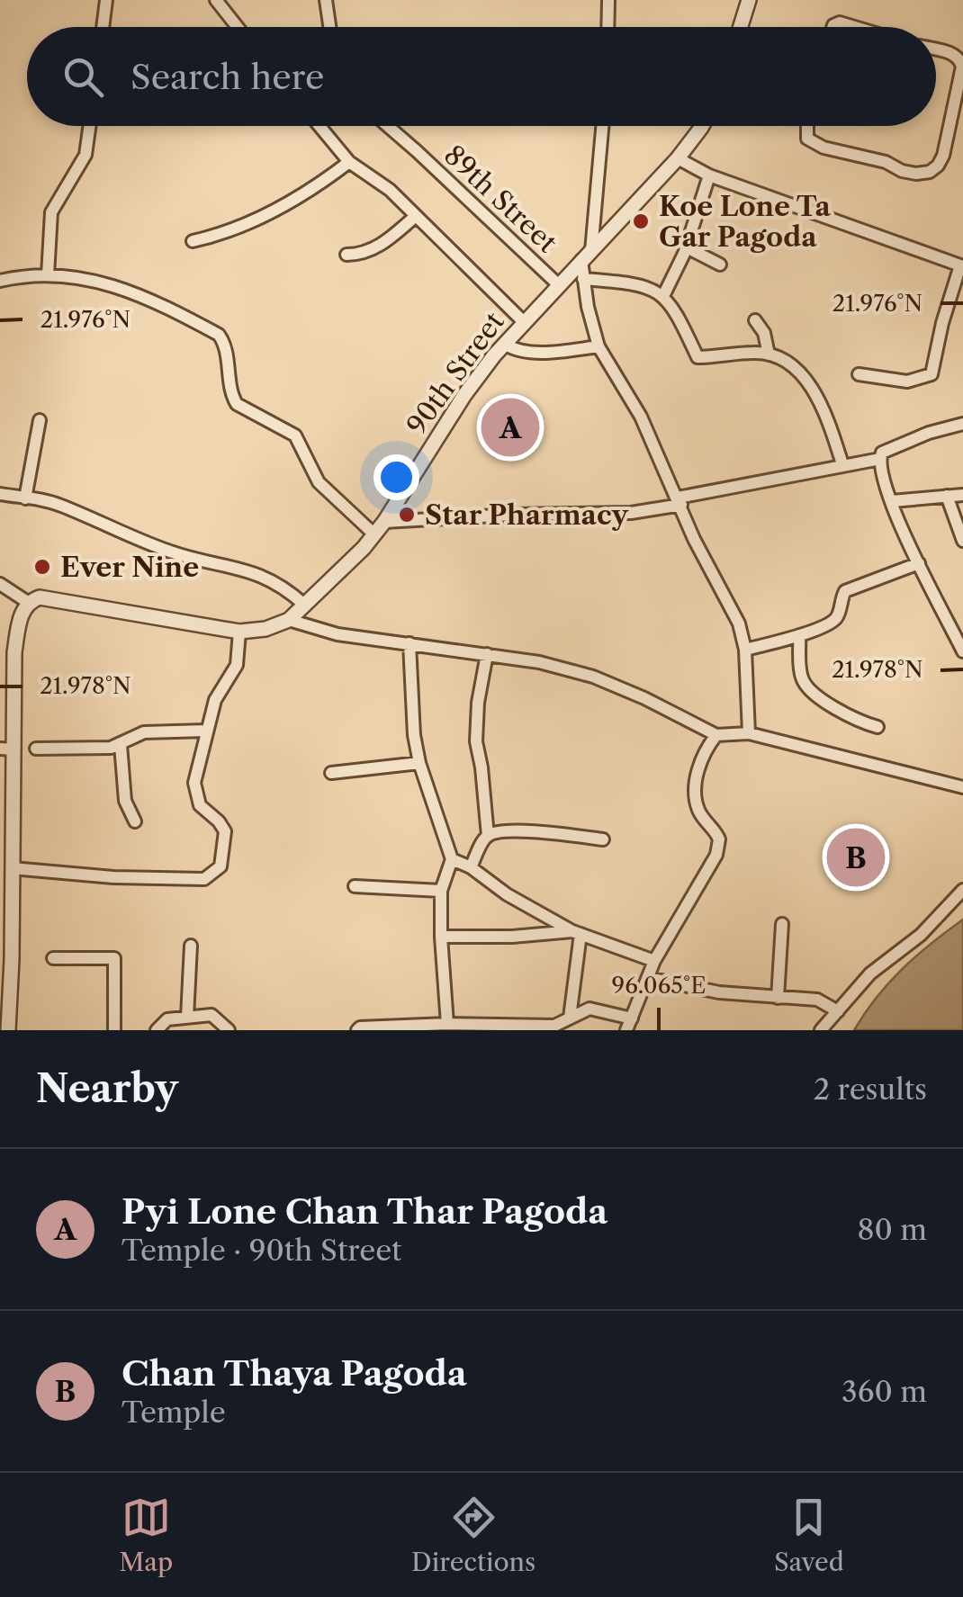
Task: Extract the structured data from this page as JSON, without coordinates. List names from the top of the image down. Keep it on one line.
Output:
{"streets":{"street":["89th Street","90th Street"]},"crossings":[["89th Street","90th Street"]],"places":["Koe Lone Ta Gar Pagoda","Star Pharmacy","Ever Nine"],"page":{"search":"Search here","pins":["A","B"],"heading":["Nearby","2 results"],"list":[{"mark":"A","name":"Pyi Lone Chan Thar Pagoda","note":"Temple · 90th Street","value":"80 m"},{"mark":"B","name":"Chan Thaya Pagoda","note":"Temple","value":"360 m"}],"nav":["Map","Directions","Saved"]},"coordinates":["21.976°N","21.978°N","96.065°E"]}
